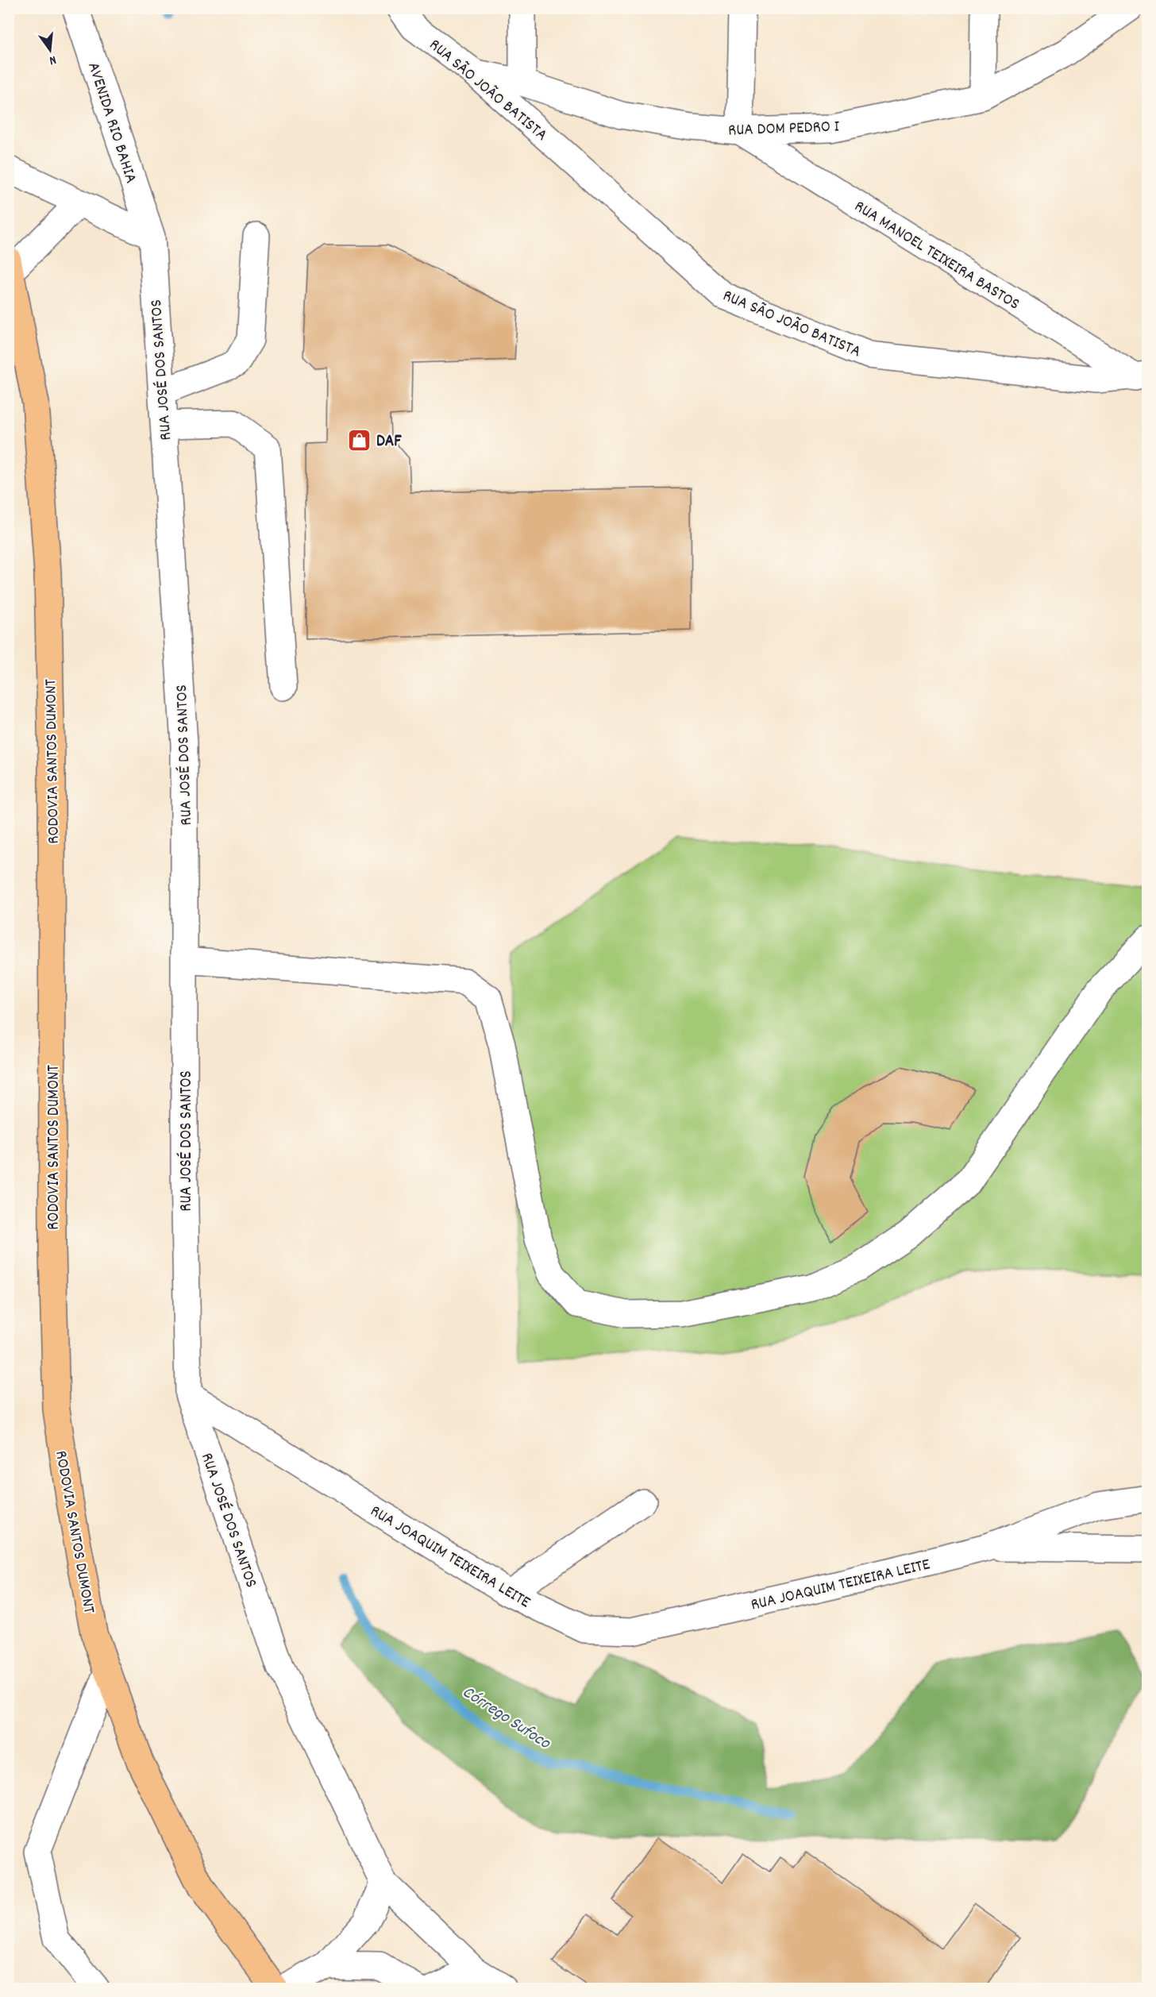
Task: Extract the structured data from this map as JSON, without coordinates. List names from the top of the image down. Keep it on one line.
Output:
{"streets":{"highway":["RODOVIA SANTOS DUMONT"],"street":["RUA SÃO JOÃO BATISTA","AVENIDA RIO BAHIA","RUA DOM PEDRO I","RUA MANOEL TEIXEIRA BASTOS","RUA JOSÉ DOS SANTOS","RUA JOAQUIM TEIXEIRA LEITE"]},"crossings":[["RUA SÃO JOÃO BATISTA","RUA DOM PEDRO I"],["RUA SÃO JOÃO BATISTA","RUA MANOEL TEIXEIRA BASTOS"],["AVENIDA RIO BAHIA","RUA JOSÉ DOS SANTOS"],["RUA DOM PEDRO I","RUA MANOEL TEIXEIRA BASTOS"],["RUA JOSÉ DOS SANTOS","RUA JOAQUIM TEIXEIRA LEITE"]],"water":["Córrego Sufoco"],"places":{"shop":["DAF"]},"north":"bottom"}
